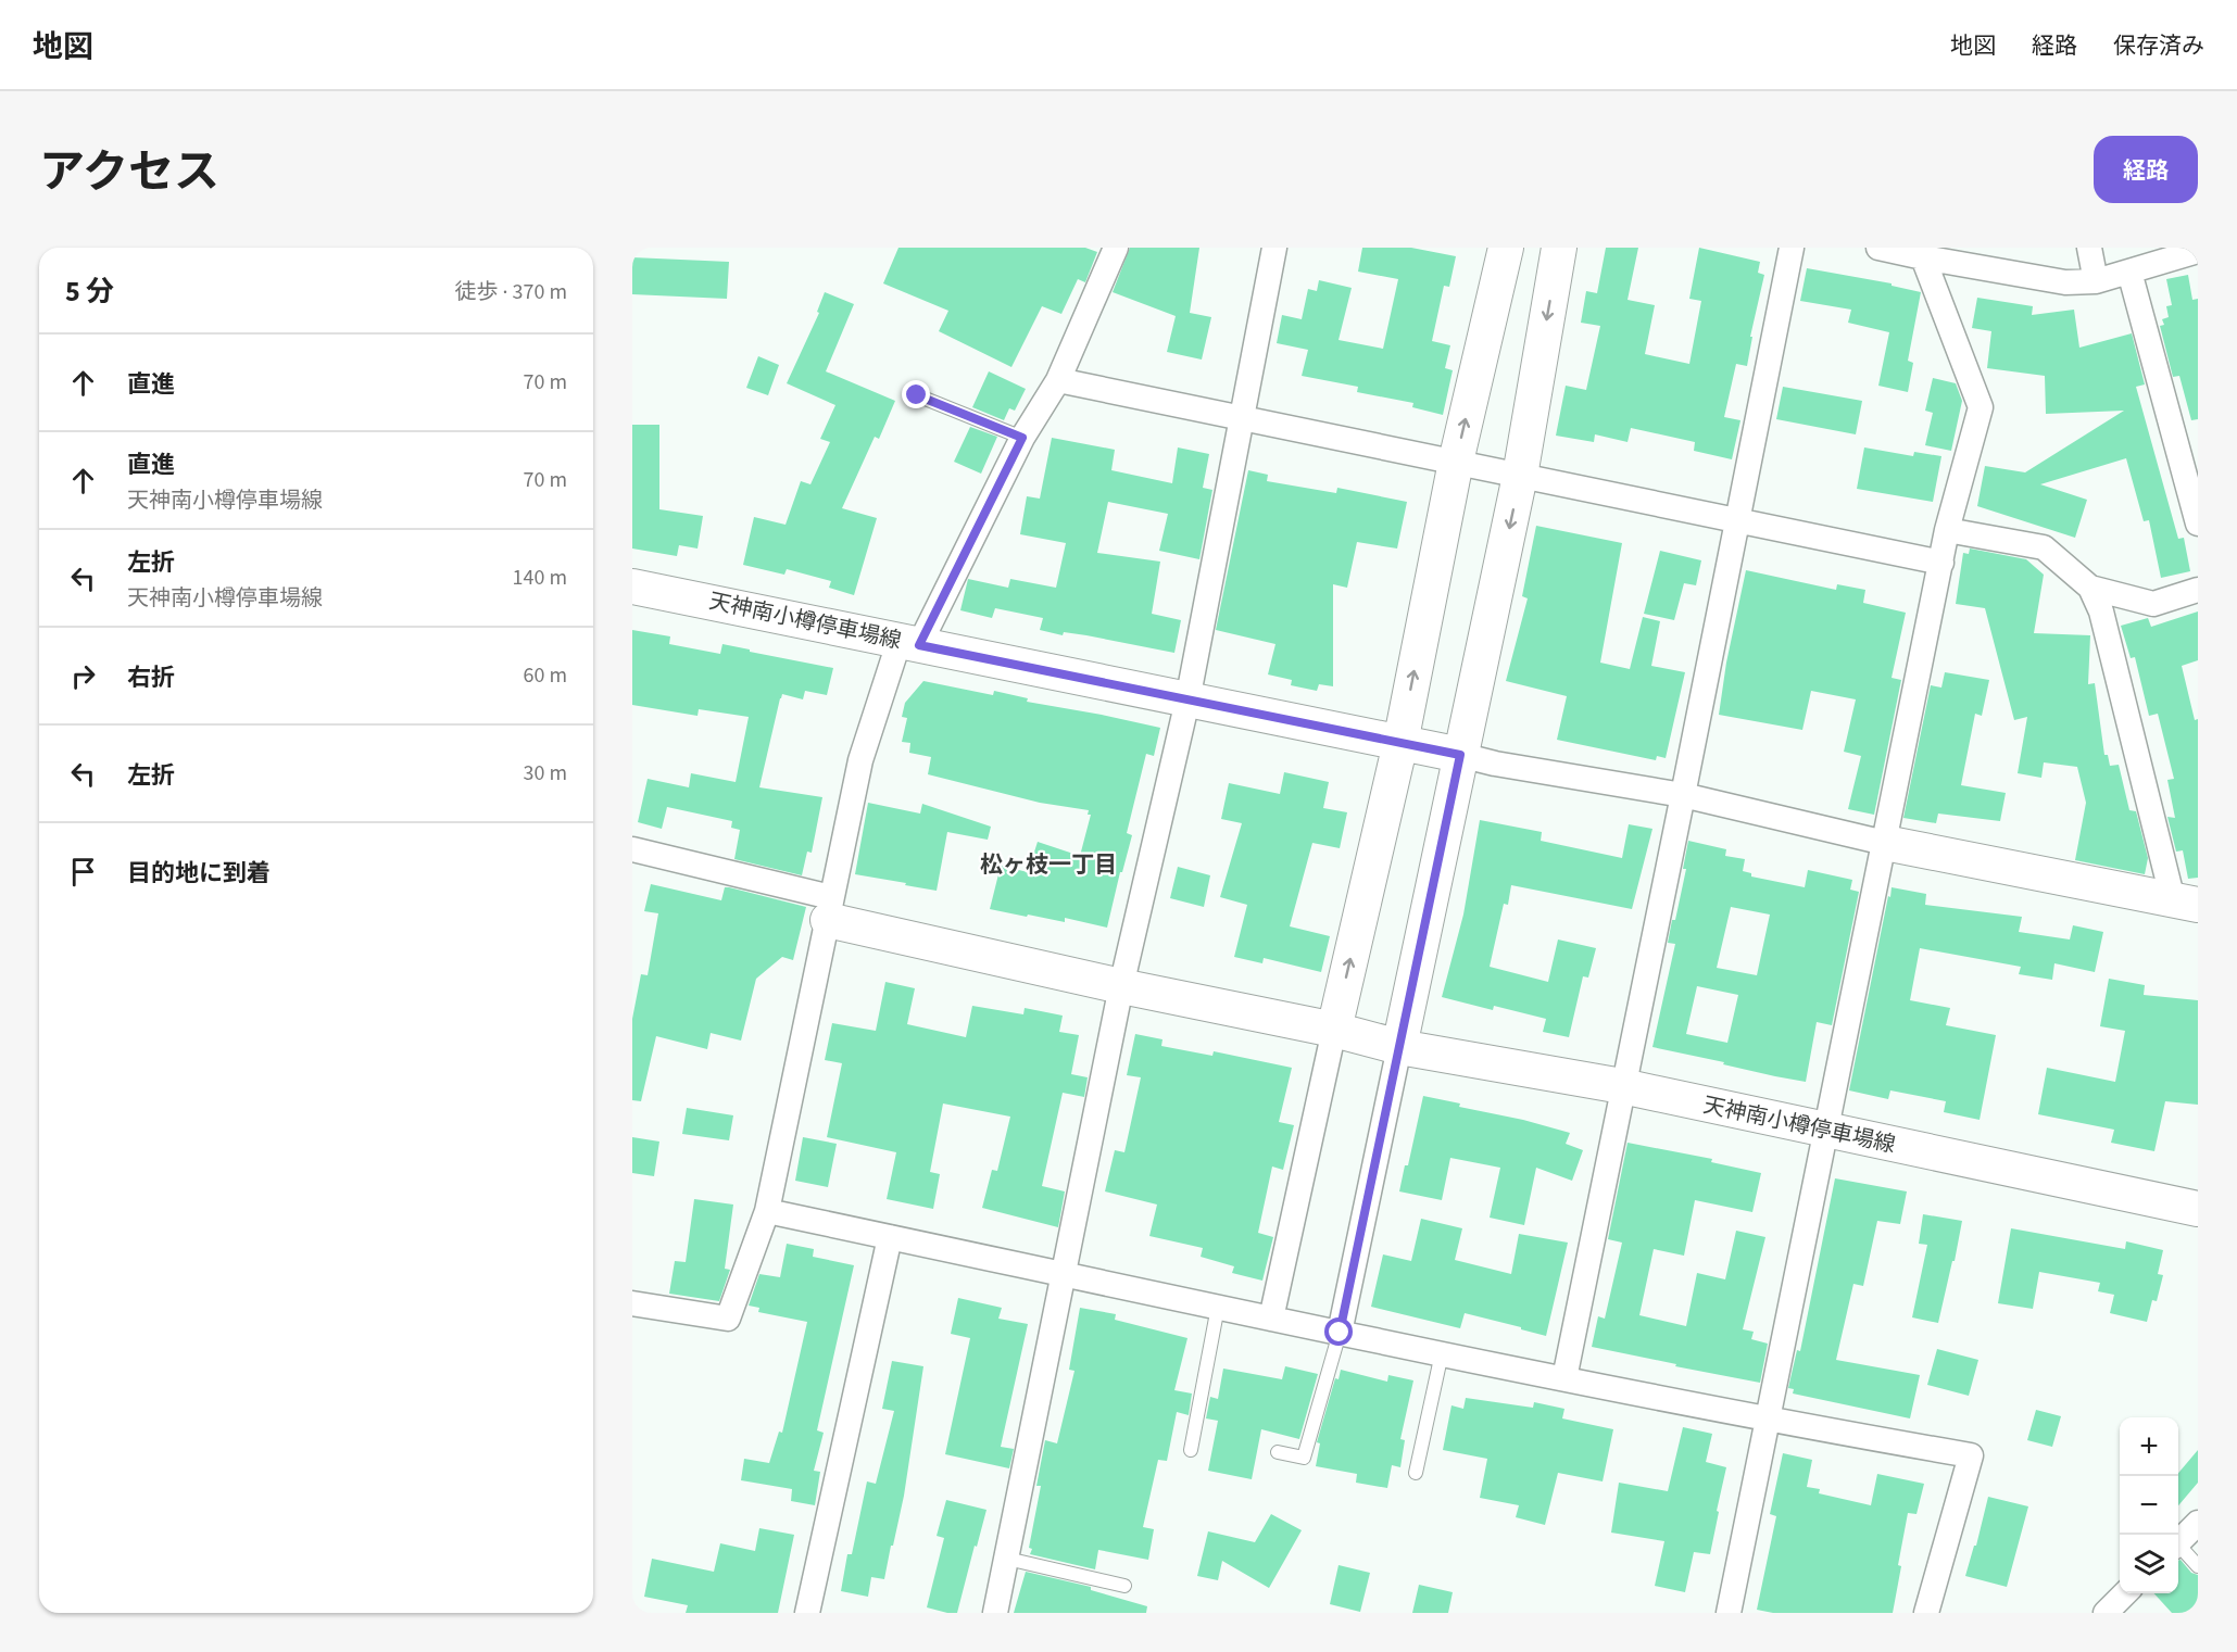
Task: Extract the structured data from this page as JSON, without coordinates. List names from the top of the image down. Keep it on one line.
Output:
{"streets":{"main road":["天神南小樽停車場線"]},"districts":["松ヶ枝一丁目"],"page":{"header":"地図","nav":["地図","経路","保存済み"],"title":"アクセス","buttons":"経路","heading":["5 分","徒歩 · 370 m"],"list":[["直進","70 m"],["直進","天神南小樽停車場線","70 m"],["左折","天神南小樽停車場線","140 m"],["右折","60 m"],["左折","30 m"],"目的地に到着"],"map_buttons":["+","−"]}}
